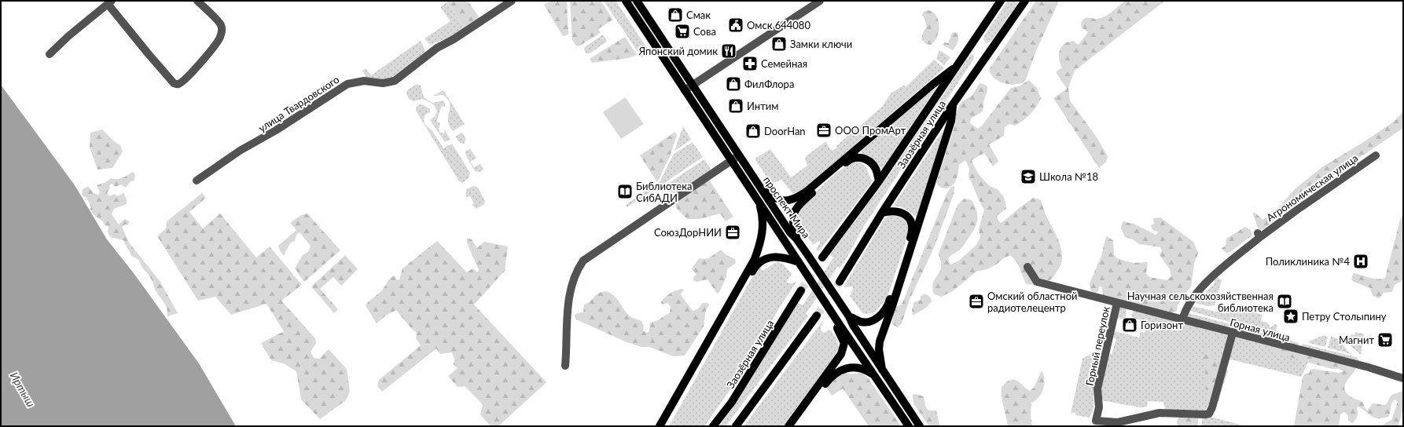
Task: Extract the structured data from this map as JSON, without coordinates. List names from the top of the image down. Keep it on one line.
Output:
{"streets":{"main road":["Заозёрная улица","проспект Мира"],"street":["улица Твардовского","Агрономическая улица","Горная улица","Горный переулок"]},"crossings":[["Агрономическая улица","Горная улица"],["Горная улица","Горный переулок"]],"water":["Иртыш"],"places":{"shop":["Смак","Замки ключи","ФилФлора","Интим","DoorHan","Горизонт"],"public building":["Омск 644080"],"supermarket":["Сова","Магнит"],"restaurant":["Японский домик"],"pharmacy":["Семейная"],"office":["ООО ПромАрт","СоюзДорНИИ","Омский областной радиотелецентр"],"school or university":["Школа №18"],"library":["Библиотека СибАДИ","Научная сельскохозяйственная библиотека"],"hospital":["Поликлиника №4"],"place":["Петру Столыпину"]}}
